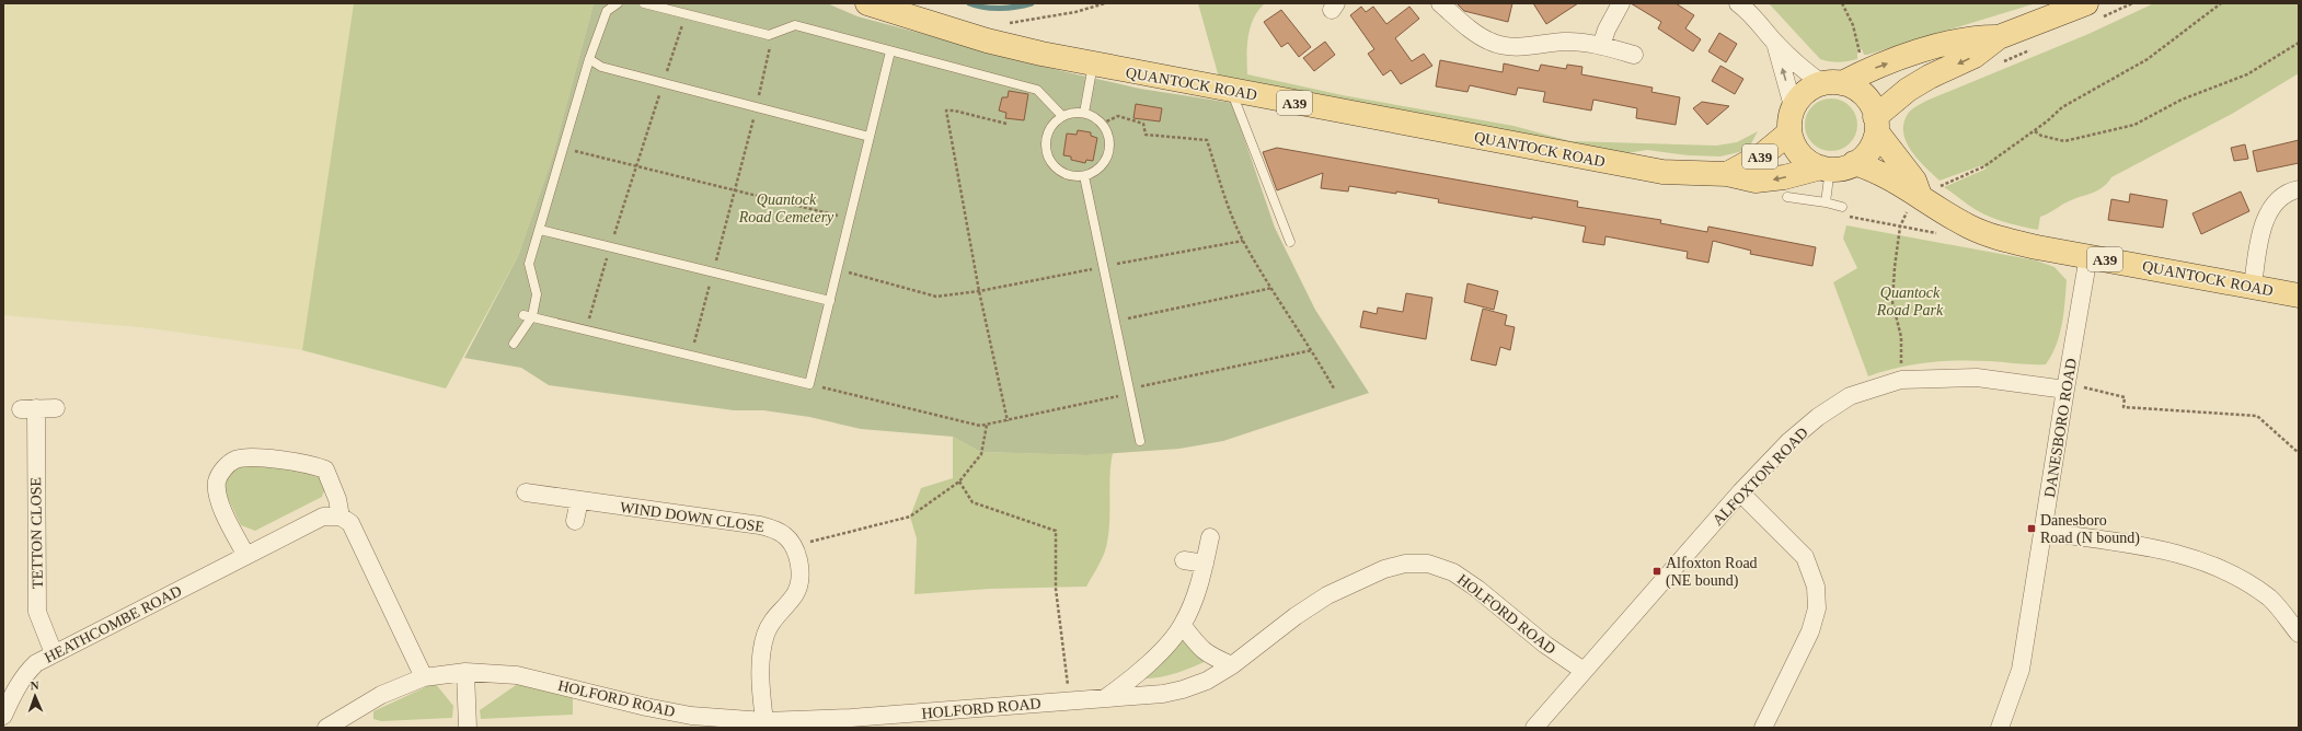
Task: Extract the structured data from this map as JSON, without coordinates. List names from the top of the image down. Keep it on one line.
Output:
{"streets":{"main road":["QUANTOCK ROAD","A39"],"street":["DANESBORO ROAD","ALFOXTON ROAD","WIND DOWN CLOSE","TETTON CLOSE","HOLFORD ROAD","HEATHCOMBE ROAD"]},"crossings":[["QUANTOCK ROAD","A39"],["QUANTOCK ROAD","DANESBORO ROAD"],["DANESBORO ROAD","ALFOXTON ROAD"],["ALFOXTON ROAD","HOLFORD ROAD"],["WIND DOWN CLOSE","HOLFORD ROAD"],["TETTON CLOSE","HEATHCOMBE ROAD"]],"parks":["Quantock Road Cemetery","Quantock Road Park"],"places":{"transit":["Danesboro Road (N bound)","Alfoxton Road (NE bound)"]},"north":"top"}
